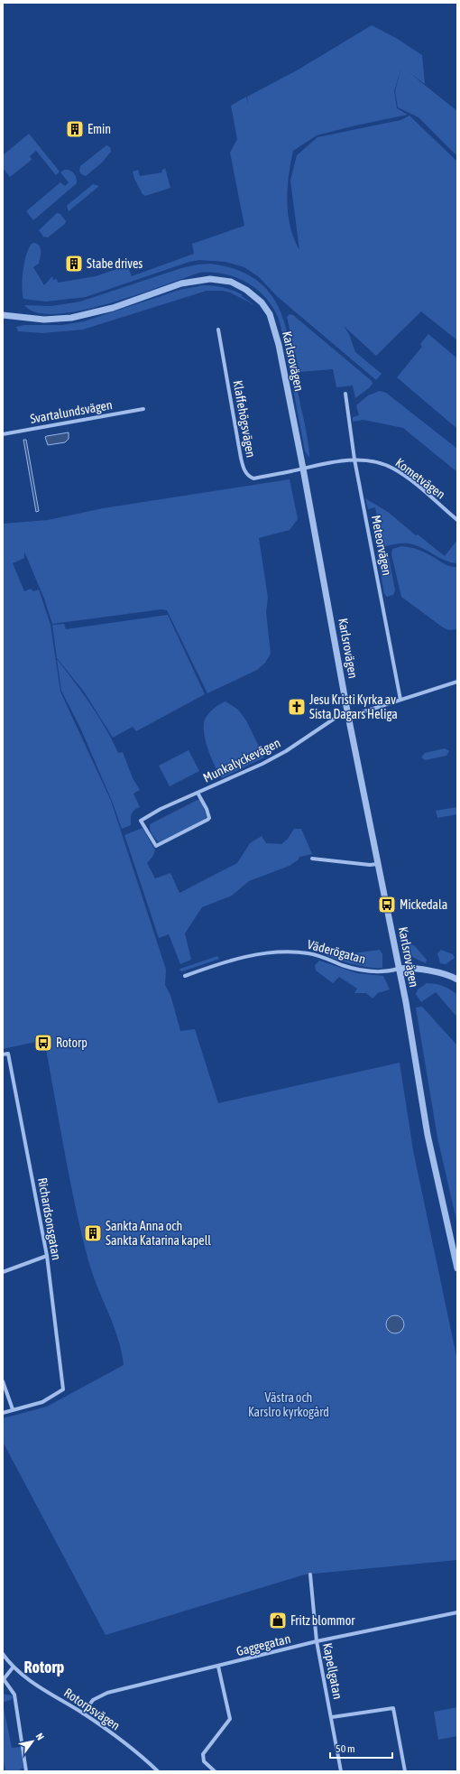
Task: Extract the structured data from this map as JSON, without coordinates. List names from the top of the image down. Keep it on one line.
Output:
{"streets":{"street":["Karlsrovägen","Svartalundsvägen","Klaffehögsvägen","Kometvägen","Meteorvägen","Munkalyckevägen","Väderögatan","Richardsonsgatan","Gaggegatan","Kapellgatan","Rotorpsvägen"]},"crossings":[["Karlsrovägen","Klaffehögsvägen"],["Karlsrovägen","Kometvägen"],["Karlsrovägen","Munkalyckevägen"],["Karlsrovägen","Väderögatan"],["Klaffehögsvägen","Kometvägen"],["Kometvägen","Meteorvägen"],["Meteorvägen","Munkalyckevägen"],["Gaggegatan","Kapellgatan"],["Gaggegatan","Rotorpsvägen"]],"districts":["Rotorp"],"parks":["Västra och Karslro kyrkogård"],"places":{"building":["Emin","Stabe drives","Sankta Anna och Sankta Katarina kapell"],"church":["Jesu Kristi Kyrka av Sista Dagars Heliga"],"bus stop":["Mickedala","Rotorp"],"shop":["Fritz blommor"]},"scale_bar":"50 m","north":"top right"}
